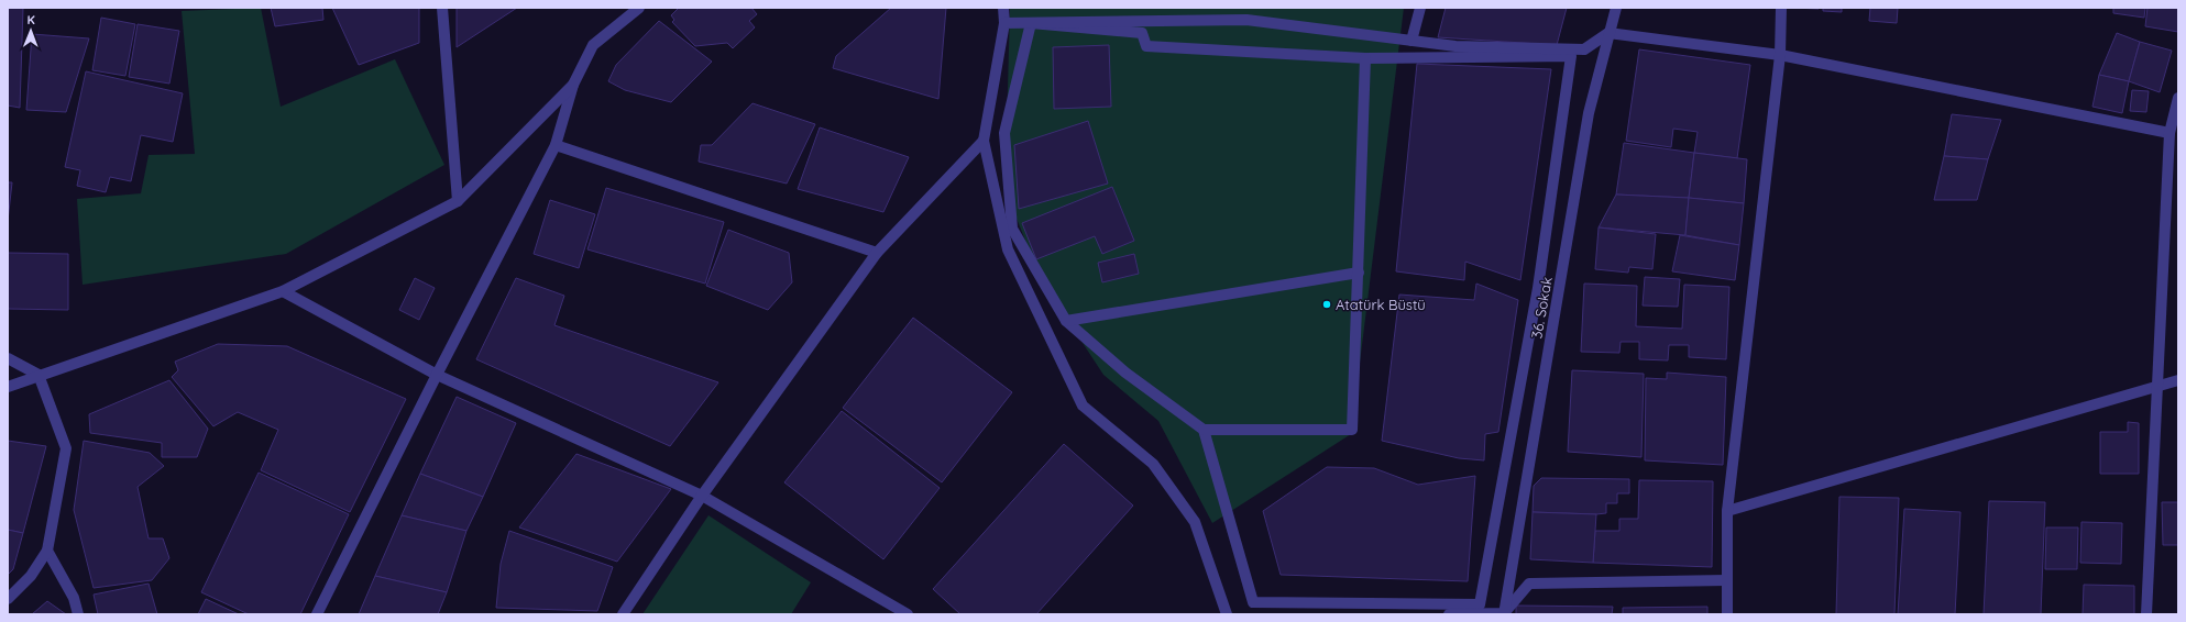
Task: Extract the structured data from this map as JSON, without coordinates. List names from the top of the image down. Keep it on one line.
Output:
{"streets":{"street":["36. Sokak"]},"places":["Atatürk Büstü"],"north":"top"}
